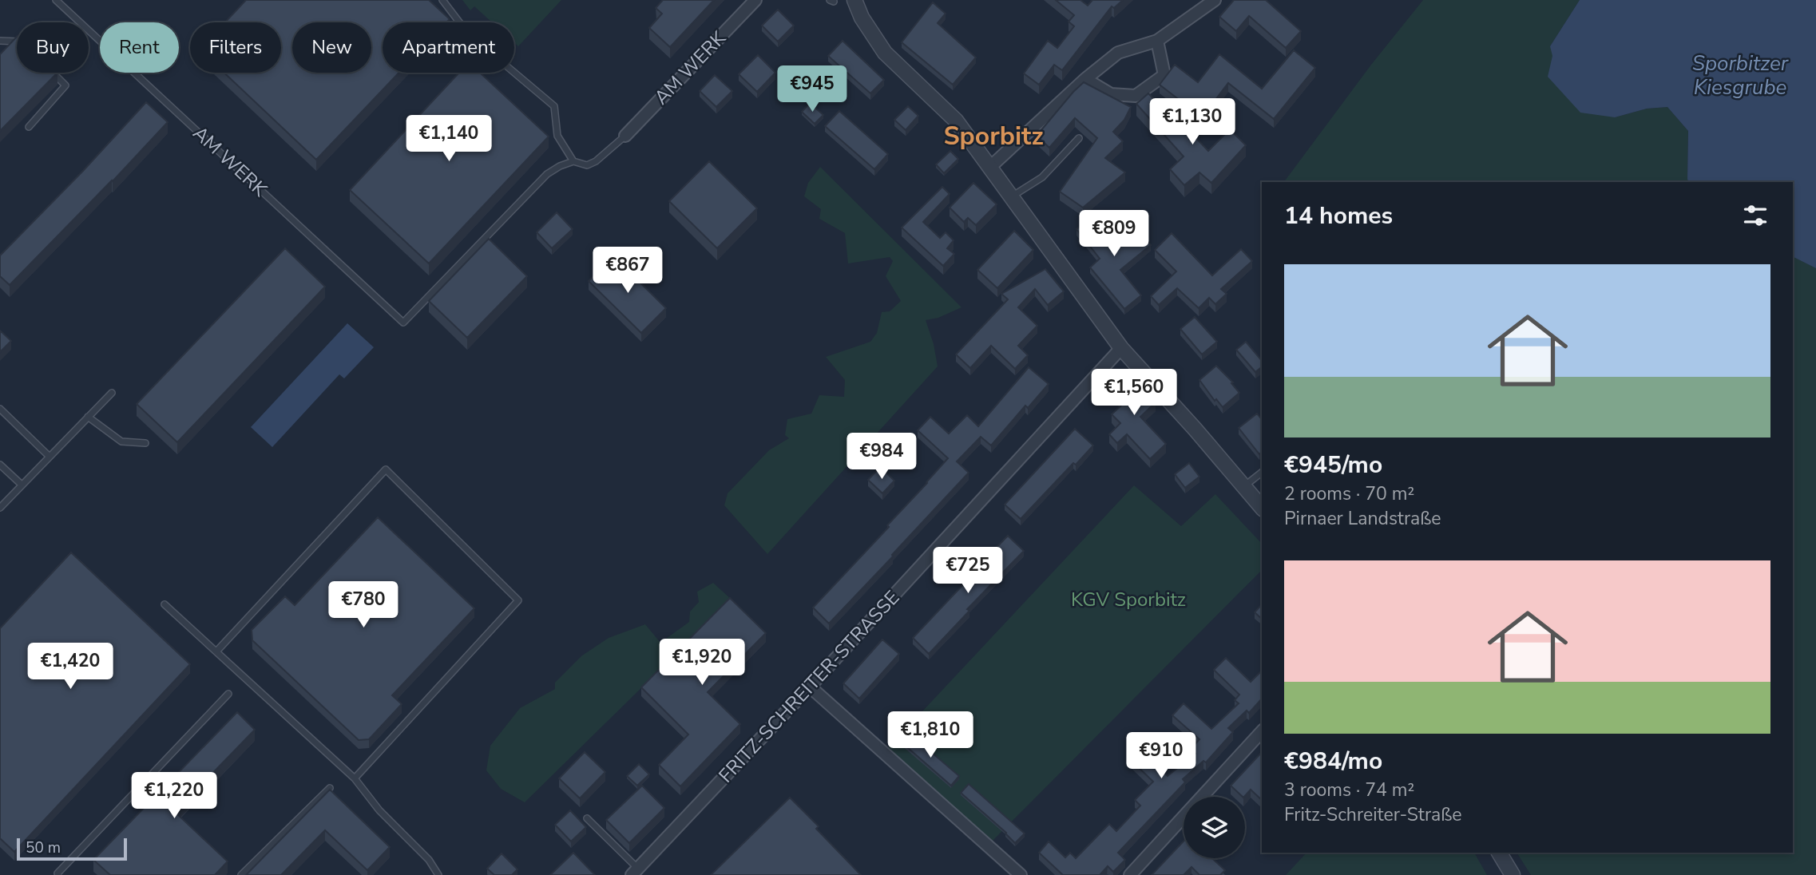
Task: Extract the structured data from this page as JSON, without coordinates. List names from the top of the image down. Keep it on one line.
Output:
{"streets":{"street":["AM WERK","FRITZ-SCHREITER-STRASSE"]},"districts":["Sporbitz"],"water":["Sporbitzer Kiesgrube"],"parks":["KGV Sporbitz"],"scale_bar":"50 m","page":{"chip":["Buy","Rent","Filters","New","Apartment"],"price":["€945","€1,130","€1,140","€809","€867","€1,560","€984","€725","€780","€1,920","€1,420","€1,810","€910","€1,220"],"heading":"14 homes","list":[{"name":"€945/mo","note":"2 rooms · 70 m² · Pirnaer Landstraße"},{"name":"€984/mo","note":"3 rooms · 74 m² · Fritz-Schreiter-Straße"}],"scale":"50 m"}}
